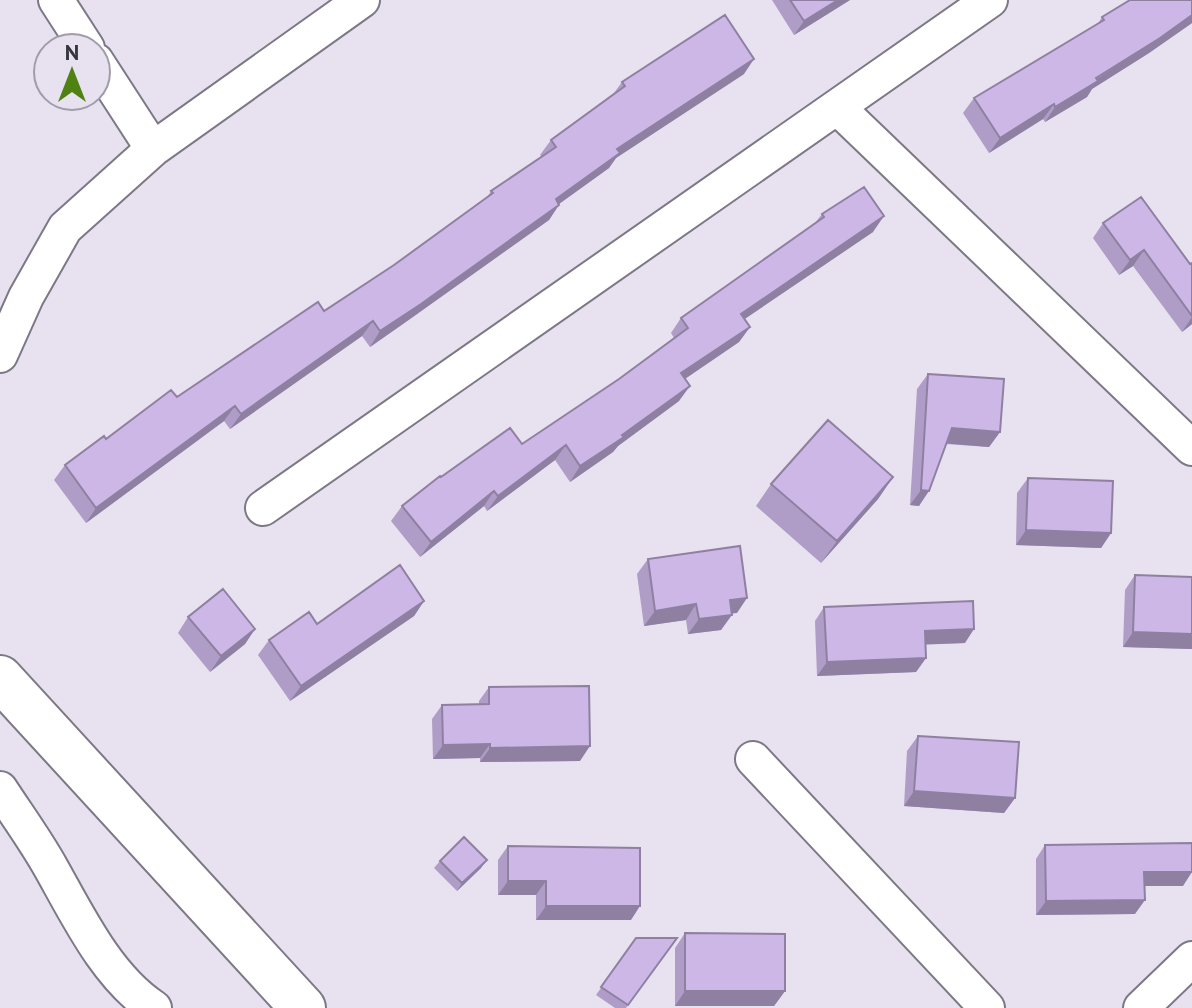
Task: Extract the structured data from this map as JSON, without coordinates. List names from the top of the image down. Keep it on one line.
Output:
{"north":"top"}
